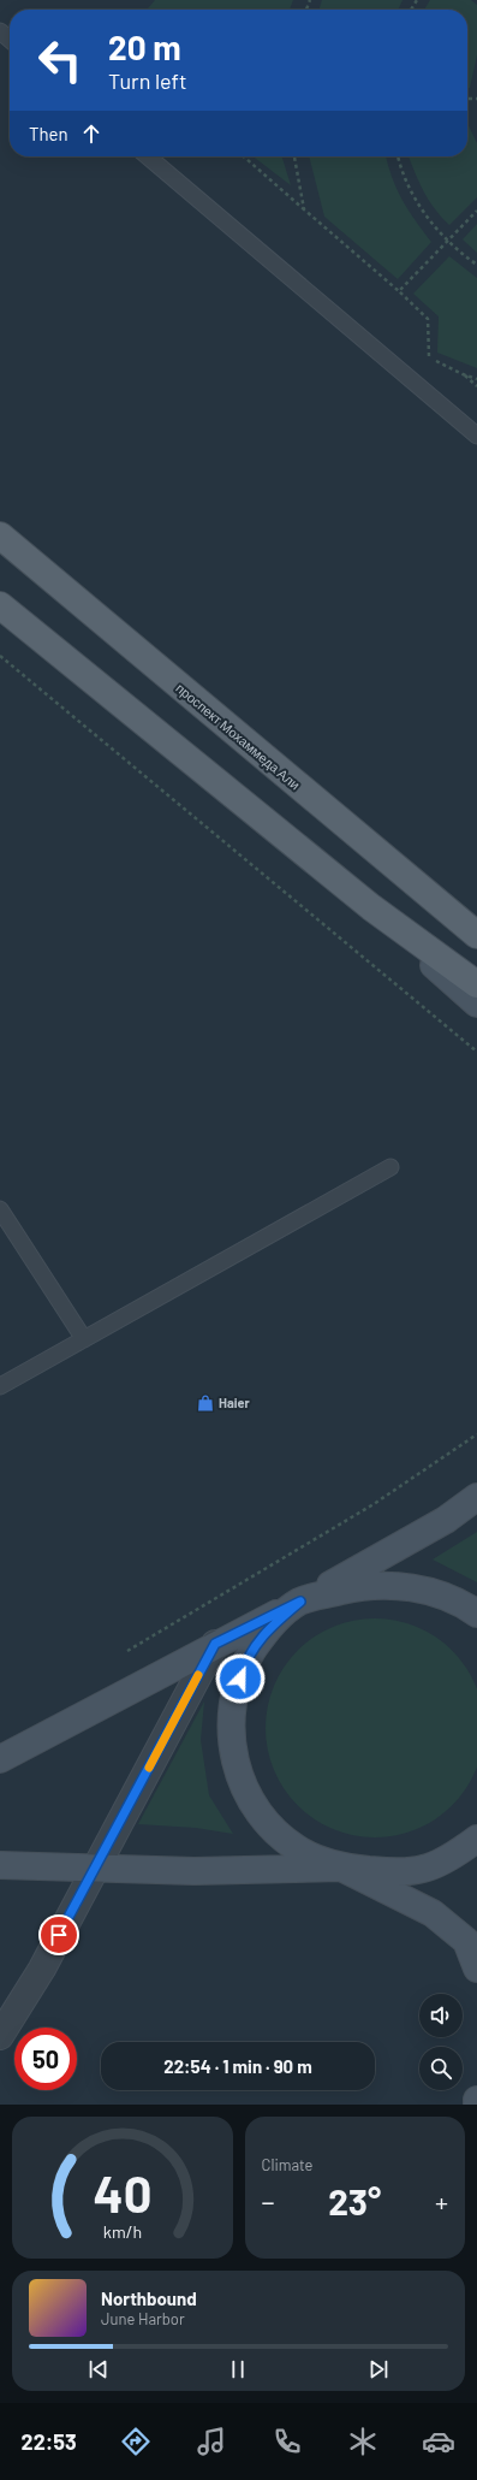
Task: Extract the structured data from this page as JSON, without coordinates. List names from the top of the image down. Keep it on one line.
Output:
{"streets":{"main road":["проспект Мохаммеда Али"]},"places":{"shop":["Haier"]},"page":{"turn":["20 m","Turn left"],"then":"Then","limit":"50","trip":"22:54 · 1 min · 90 m","tile":"Climate","heat":["−","23°","+"],"song":["Northbound","June Harbor"],"tabs":"22:53","gauge":["40","km/h"]}}
